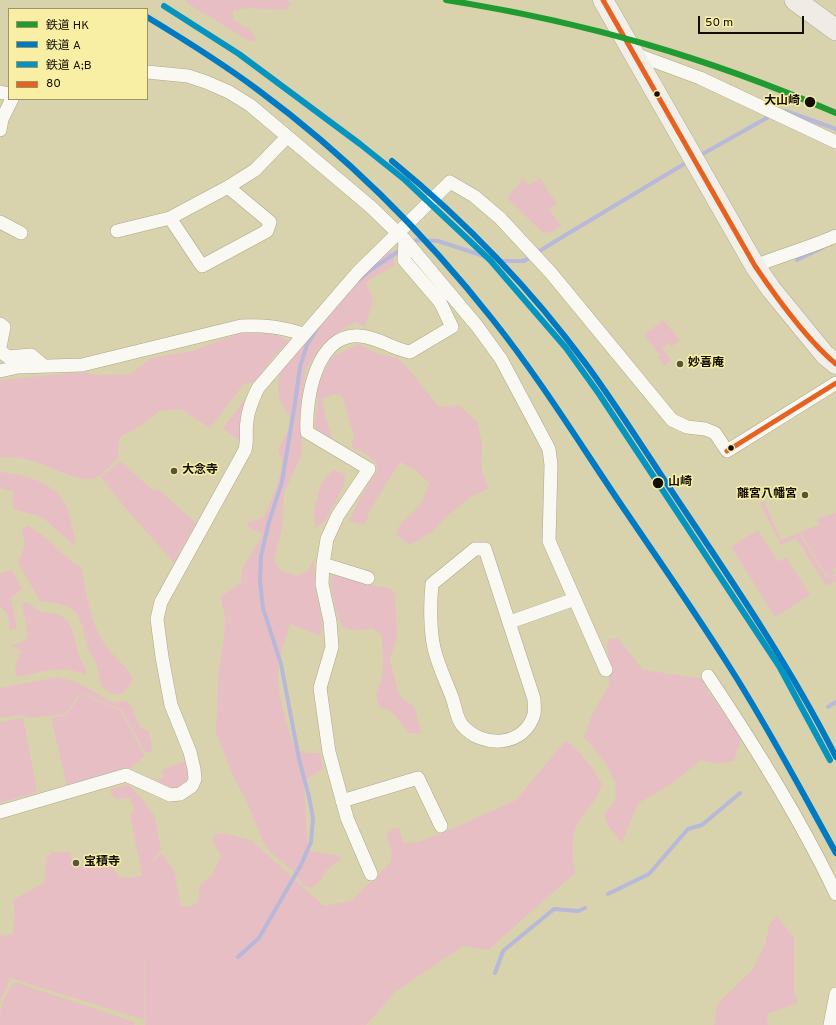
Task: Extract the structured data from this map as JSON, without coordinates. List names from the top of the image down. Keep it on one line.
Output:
{"places":["大山崎","妙喜庵","大念寺","山崎","離宮八幡宮","宝積寺"],"lines":["rail line HK","transit line 80","rail line A;B","rail line A"],"legend":["鉄道 HK","鉄道 A","鉄道 A;B","80"],"scale_bar":"50 m"}
